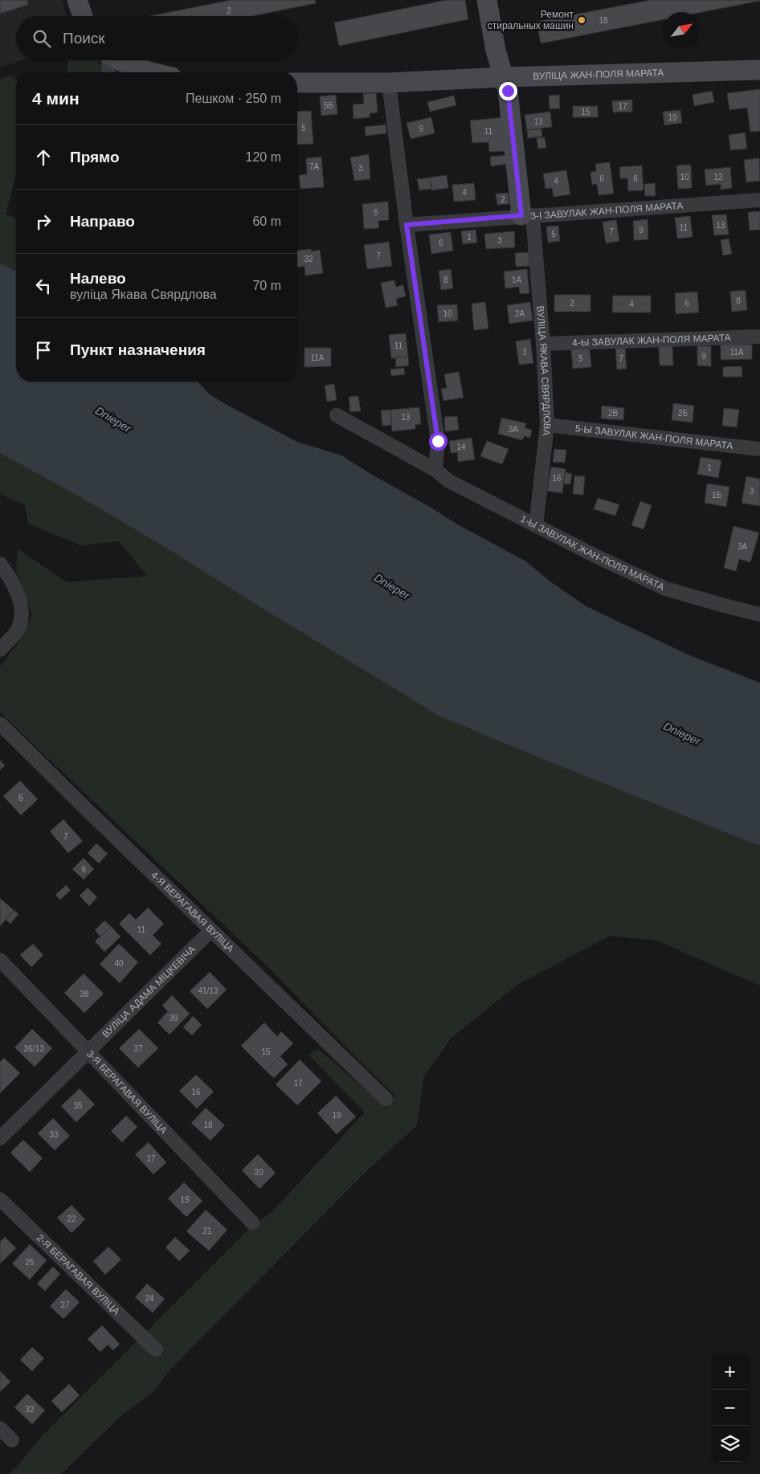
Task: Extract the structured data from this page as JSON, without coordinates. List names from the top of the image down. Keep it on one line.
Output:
{"streets":{"street":["ВУЛІЦА ЖАН-ПОЛЯ МАРАТА","3-І ЗАВУЛАК ЖАН-ПОЛЯ МАРАТА","4-Ы ЗАВУЛАК ЖАН-ПОЛЯ МАРАТА","ВУЛІЦА ЯКАВА СВЯРДЛОВА","5-Ы ЗАВУЛАК ЖАН-ПОЛЯ МАРАТА","1-Ы ЗАВУЛАК ЖАН-ПОЛЯ МАРАТА","4-Я БЕРАГАВАЯ ВУЛІЦА","ВУЛІЦА АДАМА МІЦКЕВІЧА","3-Я БЕРАГАВАЯ ВУЛІЦА","2-Я БЕРАГАВАЯ ВУЛІЦА"]},"crossings":[["ВУЛІЦА ЖАН-ПОЛЯ МАРАТА","ВУЛІЦА ЯКАВА СВЯРДЛОВА"],["3-І ЗАВУЛАК ЖАН-ПОЛЯ МАРАТА","ВУЛІЦА ЯКАВА СВЯРДЛОВА"],["4-Ы ЗАВУЛАК ЖАН-ПОЛЯ МАРАТА","ВУЛІЦА ЯКАВА СВЯРДЛОВА"],["ВУЛІЦА ЯКАВА СВЯРДЛОВА","5-Ы ЗАВУЛАК ЖАН-ПОЛЯ МАРАТА"],["ВУЛІЦА ЯКАВА СВЯРДЛОВА","1-Ы ЗАВУЛАК ЖАН-ПОЛЯ МАРАТА"],["4-Я БЕРАГАВАЯ ВУЛІЦА","ВУЛІЦА АДАМА МІЦКЕВІЧА"],["ВУЛІЦА АДАМА МІЦКЕВІЧА","3-Я БЕРАГАВАЯ ВУЛІЦА"]],"water":["Dnieper"],"places":["Ремонт стиральных машин"],"house_numbers":["2","18","5Б","17","15","19","13","5","9","11","7А","3","10","12","6","8","4","4","2","5","13","11","9","7","5","1","3","6","7","32","8","1А","8","2","6","4","10","2А","11","3","11А","9","11А","5","7","2В","2Б","13","3А","14","1","16","3","1Б","3А","5","7","9","11","40","41/13","38","39","36/13","37","15","17","16","35","19","18","33","17","20","19","22","21","25","24","27","32"],"north":"top right","page":{"search":"Поиск","heading":["4 мин","Пешком · 250 m"],"list":[["Прямо","120 m"],["Направо","60 m"],["Налево","вуліца Якава Свярдлова","70 m"],"Пункт назначения"],"map_buttons":["+","−"]}}
